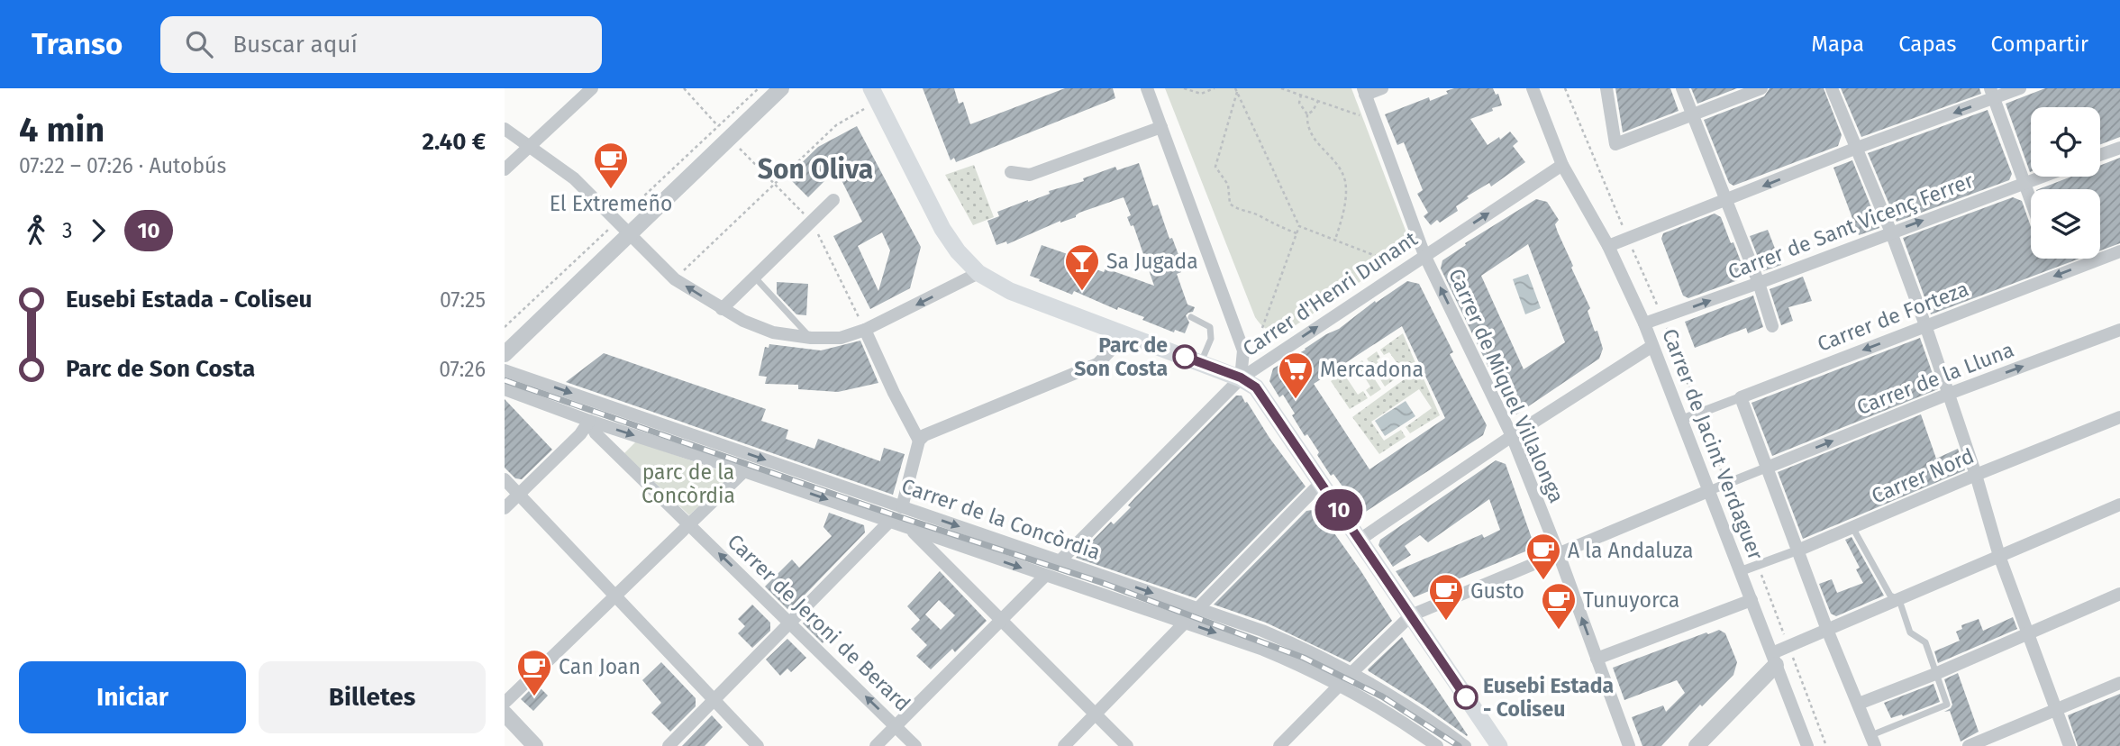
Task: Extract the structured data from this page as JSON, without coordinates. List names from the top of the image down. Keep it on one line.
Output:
{"streets":{"street":["Carrer de Sant Vicenç Ferrer","Carrer d'Henri Dunant","Carrer de Forteza","Carrer de la Lluna","Carrer de Miquel Villalonga","Carrer de Jacint Verdaguer","Carrer Nord","Carrer de la Concòrdia","Carrer de Jeroni de Berard"]},"crossings":[["Carrer de Sant Vicenç Ferrer","Carrer de Jacint Verdaguer"],["Carrer d'Henri Dunant","Carrer de Miquel Villalonga"],["Carrer d'Henri Dunant","Carrer de Jacint Verdaguer"],["Carrer d'Henri Dunant","Carrer de la Concòrdia"],["Carrer de Forteza","Carrer de Jacint Verdaguer"],["Carrer de Jacint Verdaguer","Carrer Nord"],["Carrer de la Concòrdia","Carrer de Jeroni de Berard"]],"one_way":["Carrer d'Henri Dunant","Carrer de Forteza","Carrer de la Lluna","Carrer de Miquel Villalonga"],"districts":["Son Oliva"],"parks":["parc de la Concòrdia"],"places":{"cafe":["El Extremeño","A la Andaluza","Gusto","Tunuyorca","Can Joan"],"bar":["Sa Jugada"],"other":["Parc de Son Costa","Eusebi Estada - Coliseu"],"supermarket":["Mercadona"]},"lines":["bus line 10"],"page":{"header":"Transo","search":"Buscar aquí","nav":["Mapa","Capas","Compartir"],"heading":["4 min","07:22 – 07:26 · Autobús","2.40 €"],"on_map":"10","legs":["3","10"],"list":[{"name":"Eusebi Estada - Coliseu","value":"07:25"},{"name":"Parc de Son Costa","value":"07:26"}],"buttons":["Iniciar","Billetes"]}}
